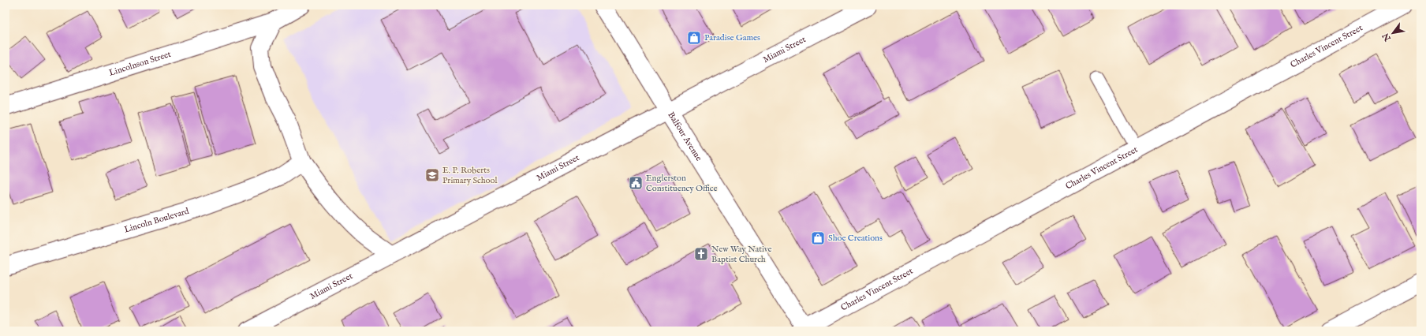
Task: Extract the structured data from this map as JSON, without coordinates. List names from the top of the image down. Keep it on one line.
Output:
{"streets":{"street":["Charles Vincent Street","Miami Street","Lincolnson Street","Balfour Avenue","Lincoln Boulevard"]},"crossings":[["Charles Vincent Street","Balfour Avenue"],["Miami Street","Balfour Avenue"]],"places":{"shop":["Paradise Games","Shoe Creations"],"school or university":["E. P. Roberts Primary School"],"public building":["Englerston Constituency Office"],"church":["New Way Native Baptist Church"]},"north":"bottom left"}
